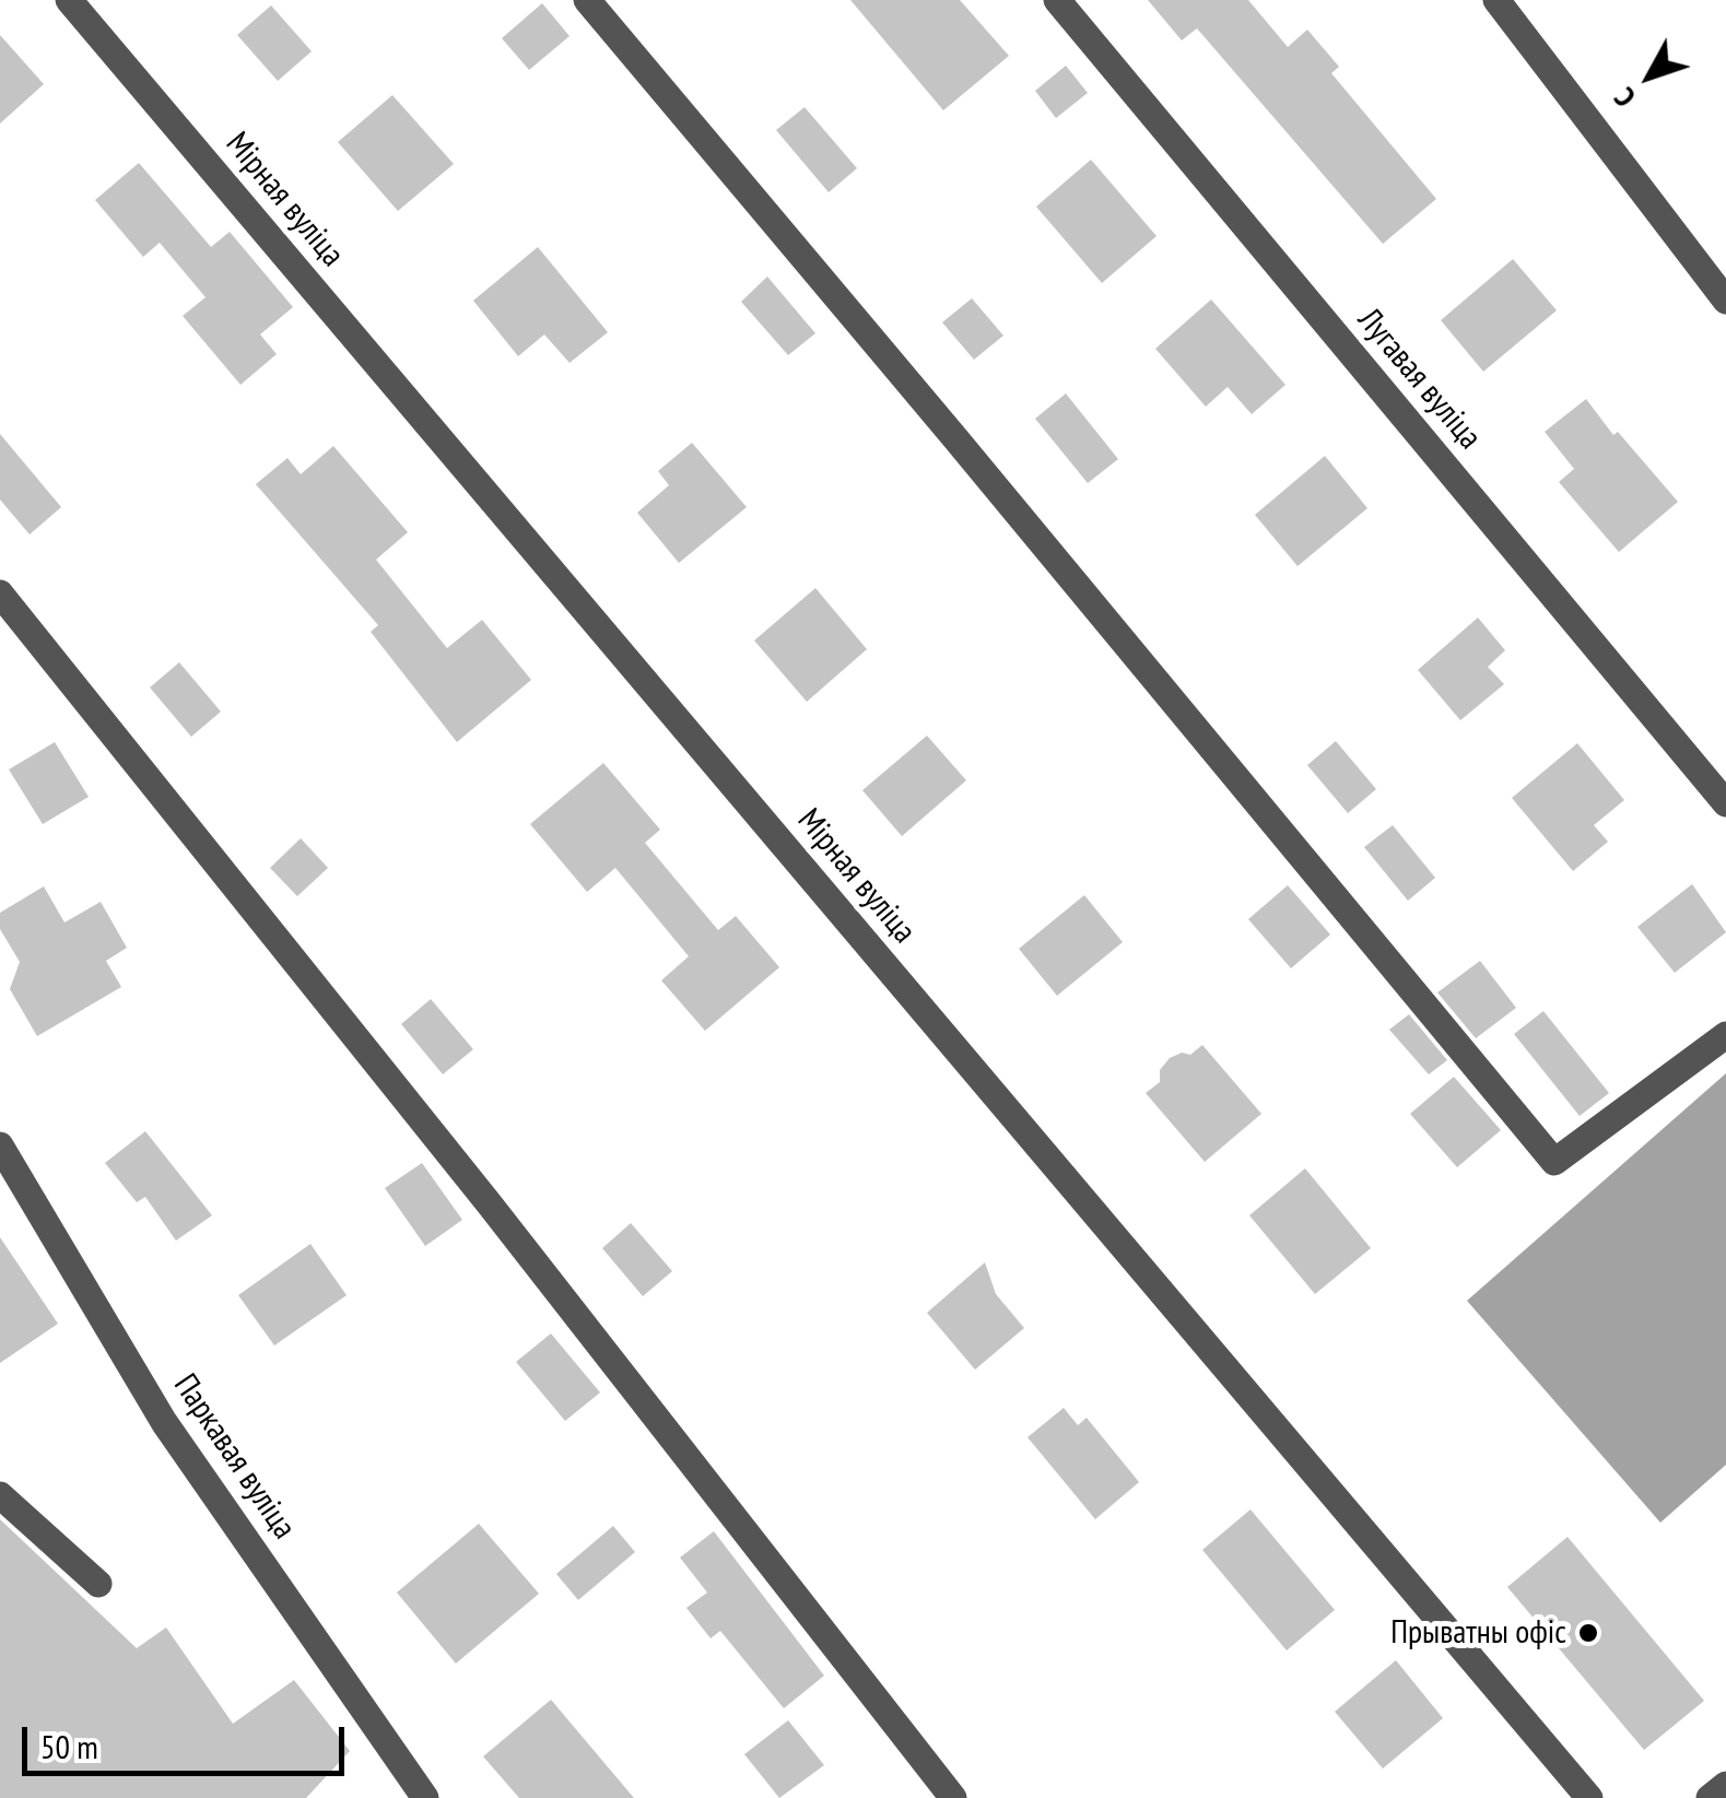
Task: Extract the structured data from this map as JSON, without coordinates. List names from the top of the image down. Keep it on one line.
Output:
{"streets":{"street":["Мірная вуліца","Лугавая вуліца","Паркавая вуліца"]},"places":["Прыватны офіс"],"scale_bar":"50 m","north":"bottom left"}
